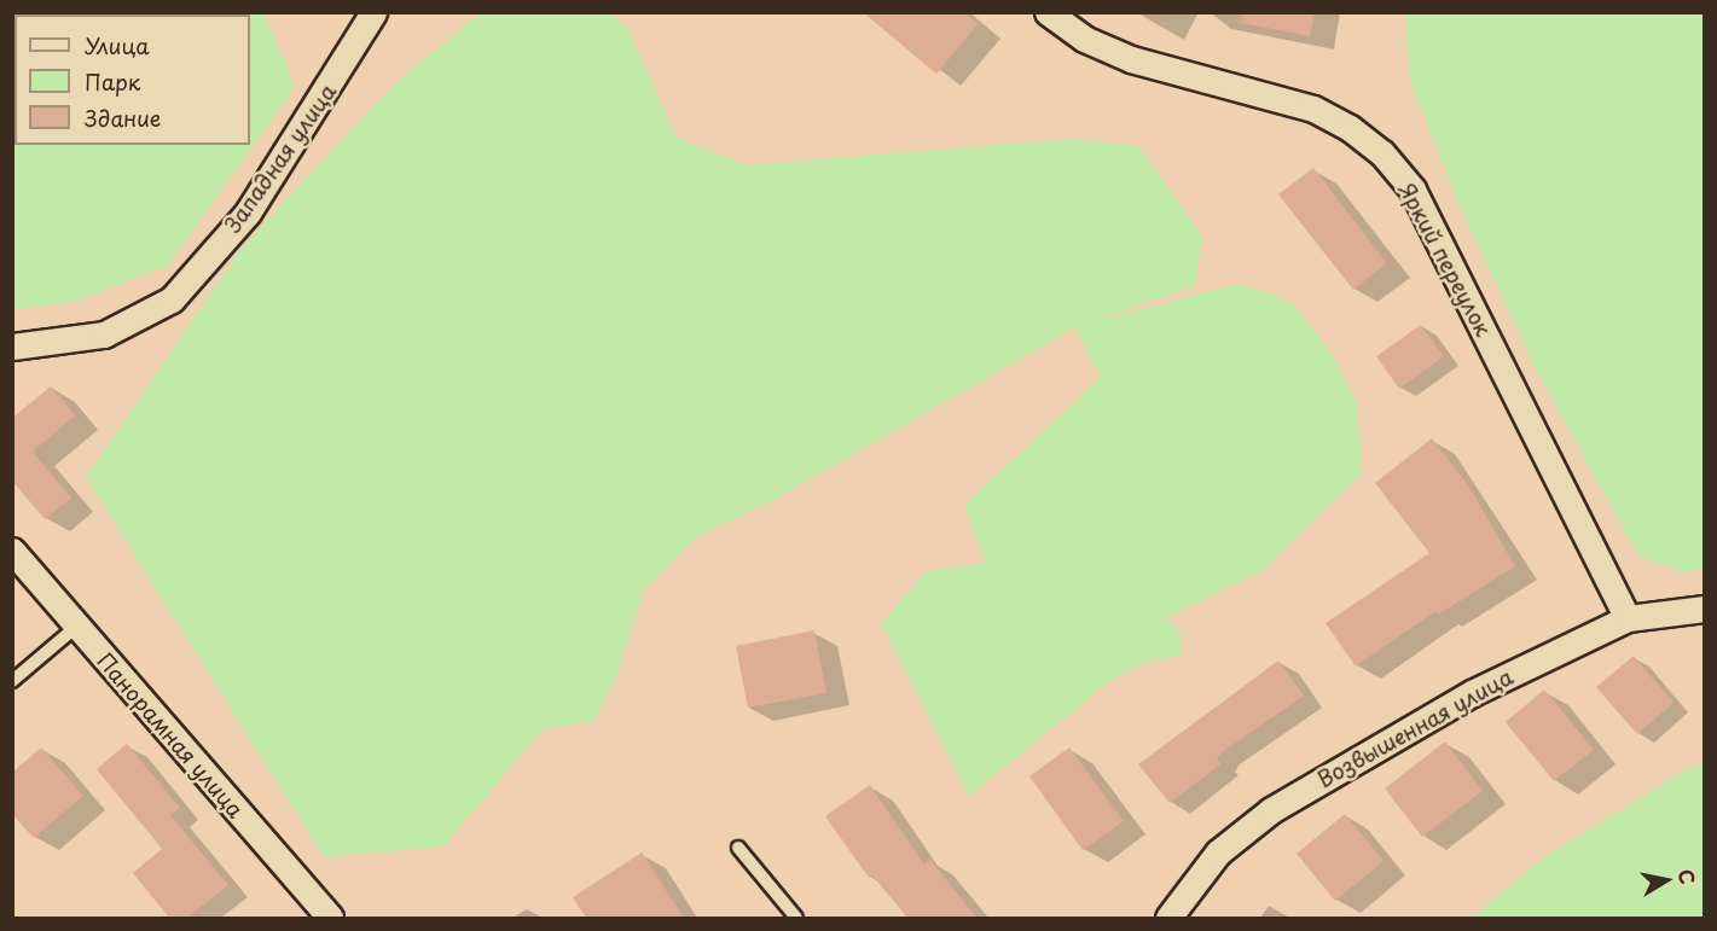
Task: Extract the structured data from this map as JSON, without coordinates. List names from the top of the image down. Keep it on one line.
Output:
{"streets":{"street":["Западная улица","Яркий переулок","Возвышенная улица","Панорамная улица"]},"crossings":[["Яркий переулок","Возвышенная улица"]],"legend":["Улица","Парк","Здание"],"north":"right"}
